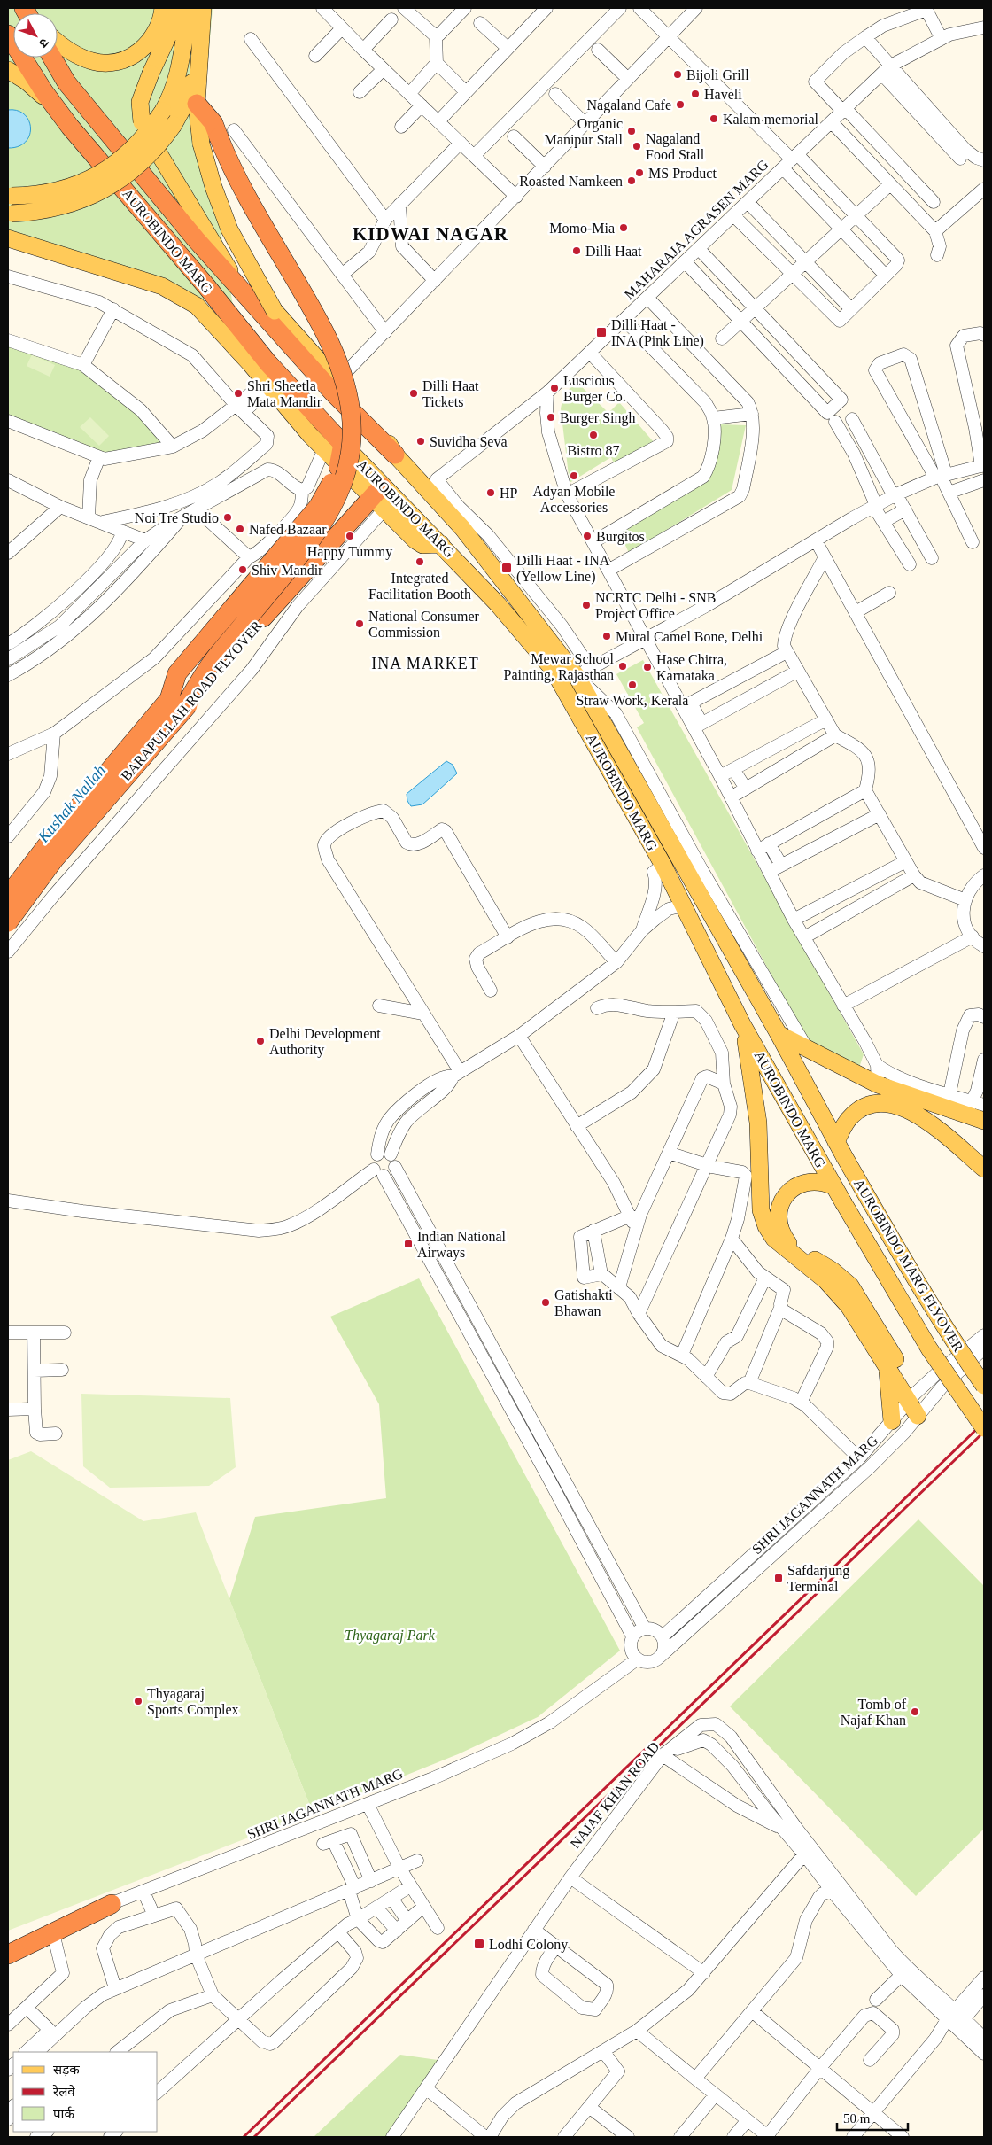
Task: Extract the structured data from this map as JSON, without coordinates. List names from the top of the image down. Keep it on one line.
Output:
{"streets":{"highway":["AUROBINDO MARG","BARAPULLAH ROAD FLYOVER"],"main road":["AUROBINDO MARG FLYOVER"],"street":["MAHARAJA AGRASEN MARG","SHRI JAGANNATH MARG","NAJAF KHAN ROAD"]},"crossings":[["MAHARAJA AGRASEN MARG","AUROBINDO MARG"],["AUROBINDO MARG","BARAPULLAH ROAD FLYOVER"],["AUROBINDO MARG","AUROBINDO MARG FLYOVER"]],"districts":["KIDWAI NAGAR","INA MARKET"],"water":["Kushak Nallah"],"parks":["Thyagaraj Park"],"places":{"other":["Bijoli Grill","Haveli","Nagaland Cafe","Kalam memorial","Organic Manipur Stall","Nagaland Food Stall","MS Product","Roasted Namkeen","Momo-Mia","Dilli Haat","Luscious Burger Co.","Shri Sheetla Mata Mandir","Dilli Haat Tickets","Burger Singh","Bistro 87","Suvidha Seva","Adyan Mobile Accessories","HP","Noi Tre Studio","Nafed Bazaar","Happy Tummy","Burgitos","Integrated Facilitation Booth","Shiv Mandir","NCRTC Delhi - SNB Project Office","National Consumer Commission","Mural Camel Bone, Delhi","Mewar School Painting, Rajasthan","Hase Chitra, Karnataka","Straw Work, Kerala","Delhi Development Authority","Gatishakti Bhawan","Thyagaraj Sports Complex","Tomb of Najaf Khan"],"transit":["Dilli Haat - INA (Pink Line)","Dilli Haat - INA (Yellow Line)","Indian National Airways","Safdarjung Terminal","Lodhi Colony"]},"legend":["सड़क","रेलवे","पार्क"],"scale_bar":"50 m","north":"bottom right"}
